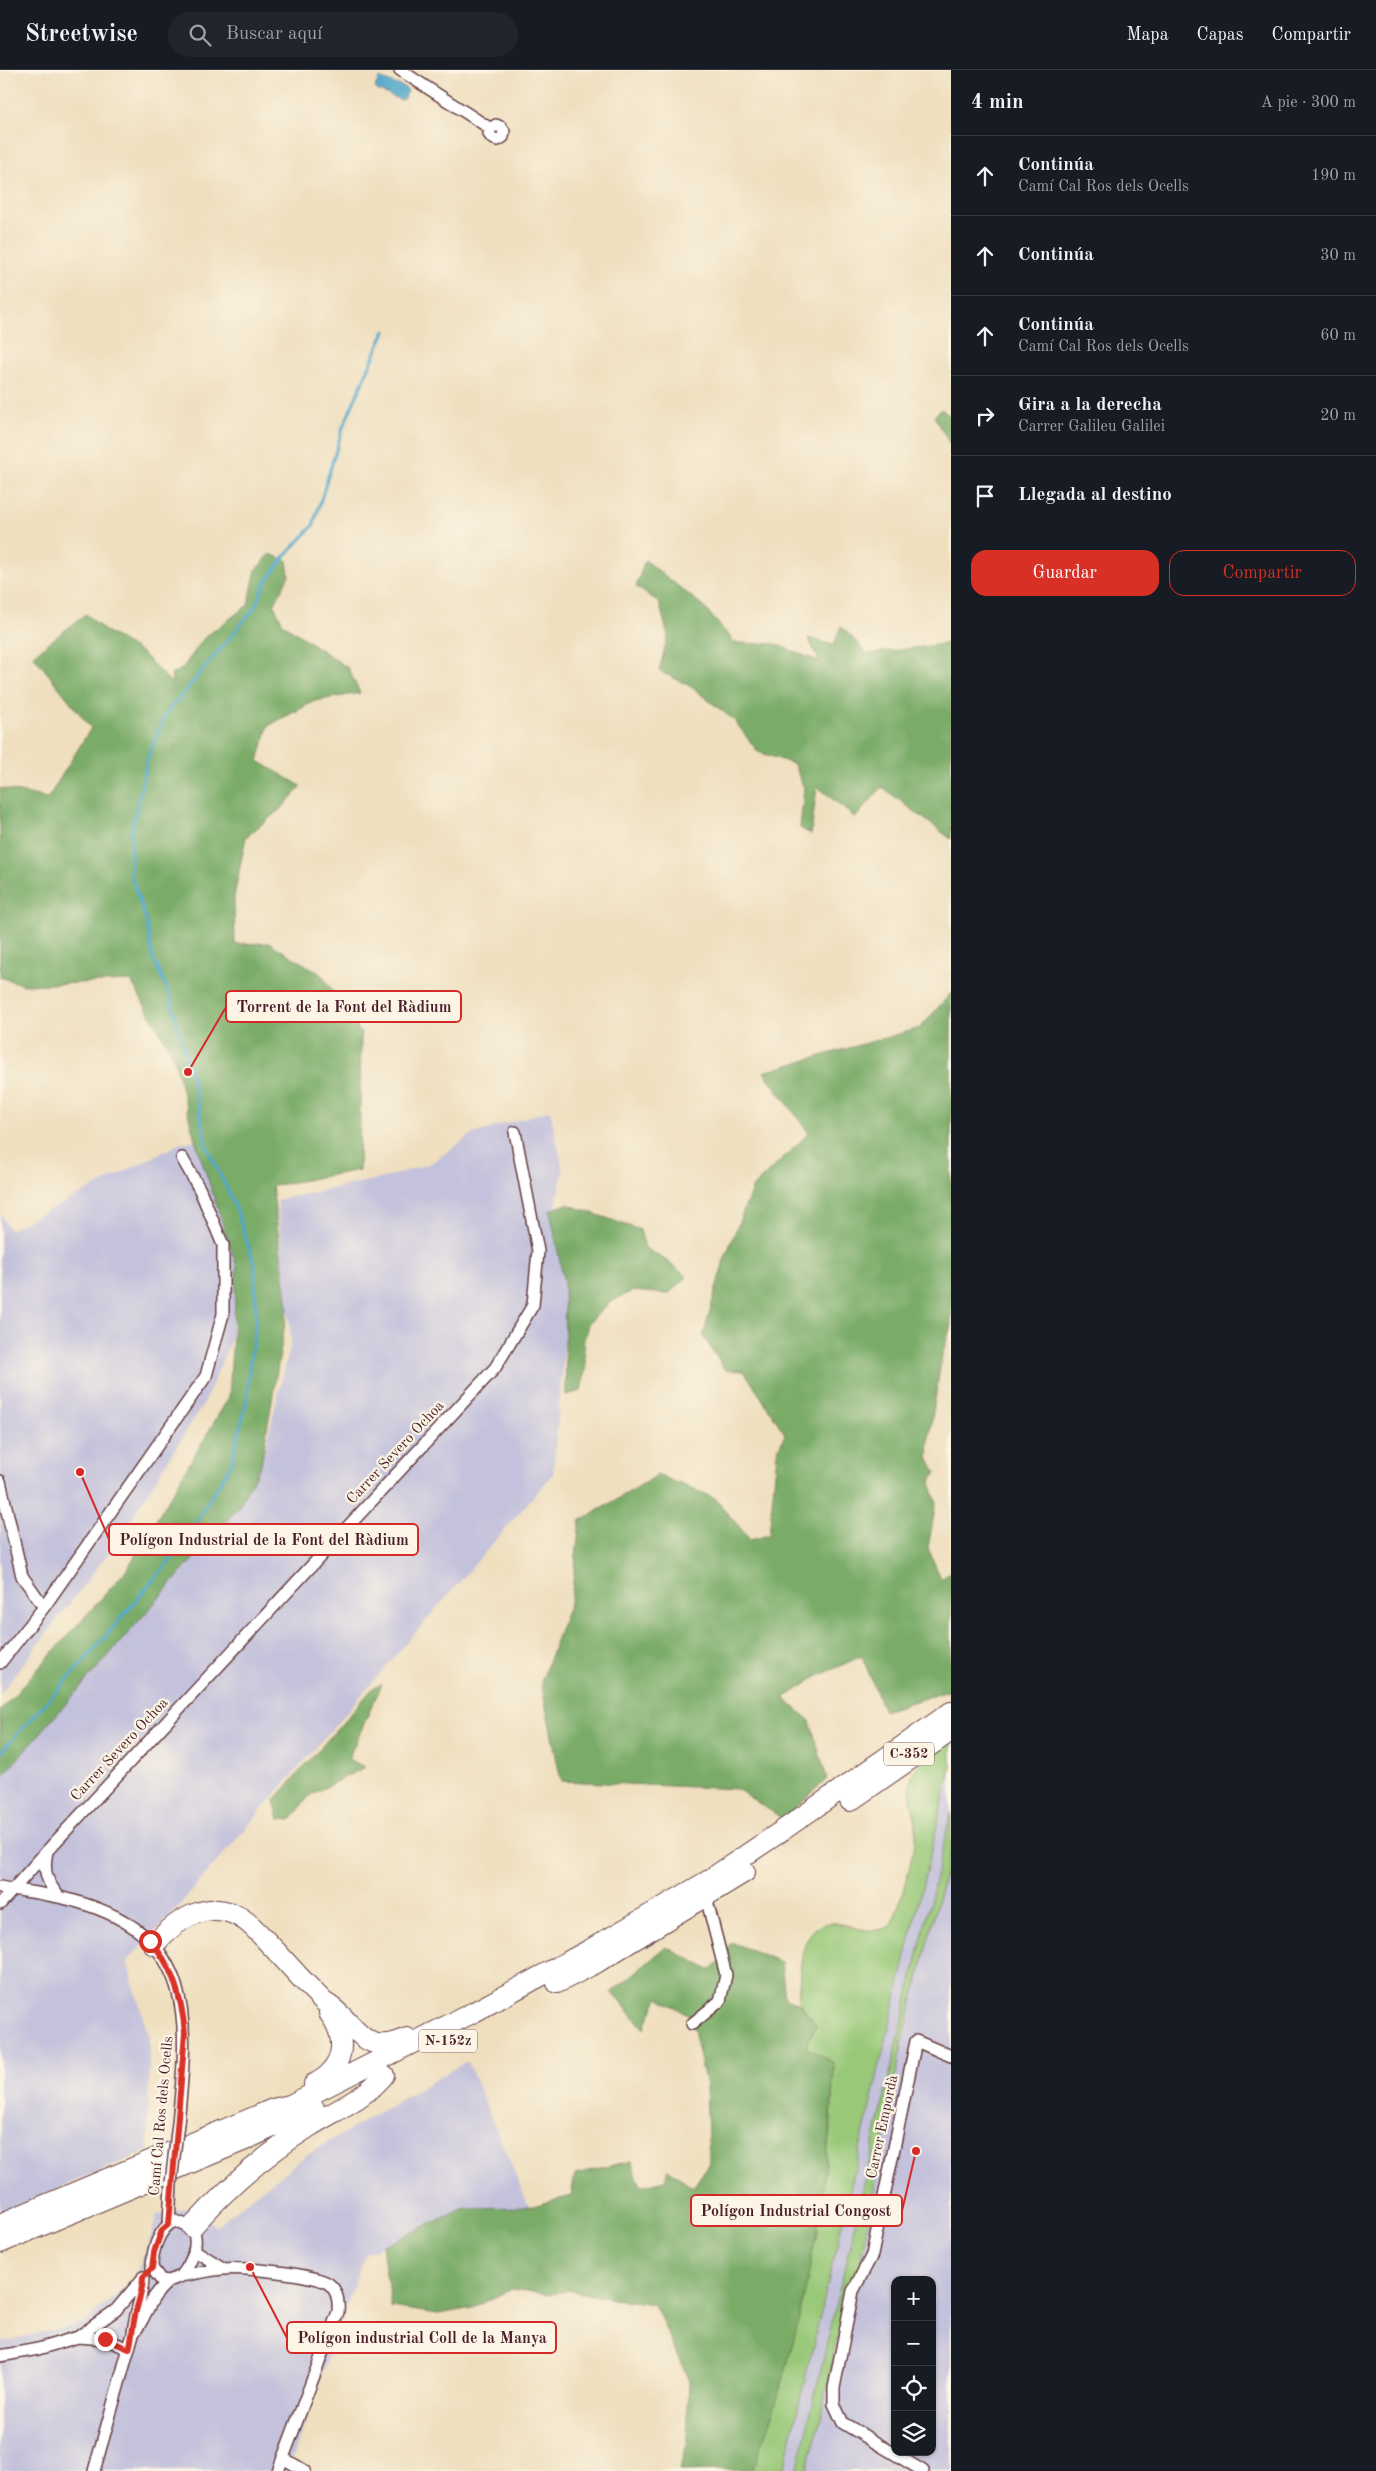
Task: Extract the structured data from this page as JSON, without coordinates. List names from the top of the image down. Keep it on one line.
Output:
{"streets":{"highway":["C-352","N-152z"],"street":["Carrer Severo Ochoa","Camí Cal Ros dels Ocells","Carrer Empordà"]},"crossings":[["Carrer Severo Ochoa","Camí Cal Ros dels Ocells"],["C-352","N-152z"]],"places":["Torrent de la Font del Ràdium","Polígon Industrial de la Font del Ràdium","Polígon Industrial Congost","Polígon industrial Coll de la Manya"],"page":{"header":"Streetwise","search":"Buscar aquí","nav":["Mapa","Capas","Compartir"],"heading":["4 min","A pie · 300 m"],"list":[["Continúa","Camí Cal Ros dels Ocells","190 m"],["Continúa","30 m"],["Continúa","Camí Cal Ros dels Ocells","60 m"],["Gira a la derecha","Carrer Galileu Galilei","20 m"],"Llegada al destino"],"buttons":["Guardar","Compartir"],"map_buttons":["+","−"]}}
